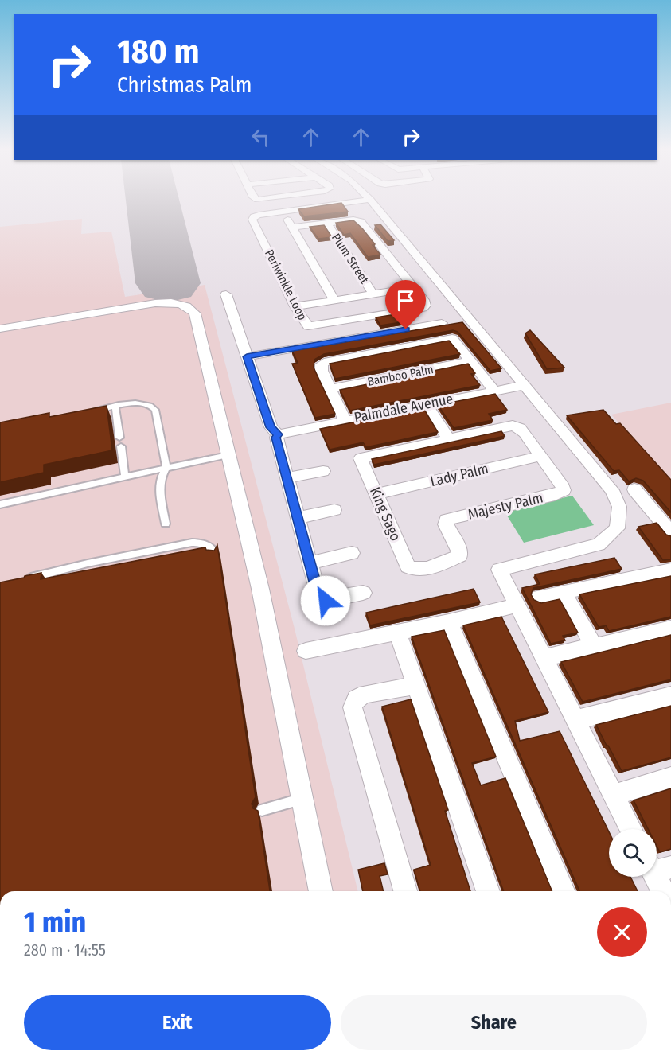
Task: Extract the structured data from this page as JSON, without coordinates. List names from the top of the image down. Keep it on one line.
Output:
{"streets":{"street":["Plum Street","Periwinkle Loop","Bamboo Palm","Palmdale Avenue","Lady Palm","Majesty Palm","King Sago"]},"crossings":[["Plum Street","Periwinkle Loop"],["Lady Palm","Majesty Palm"],["Lady Palm","King Sago"],["Majesty Palm","King Sago"]],"page":{"turn":["180 m","Christmas Palm"],"heading":["1 min","280 m · 14:55"],"buttons":["Exit","Share"]}}
